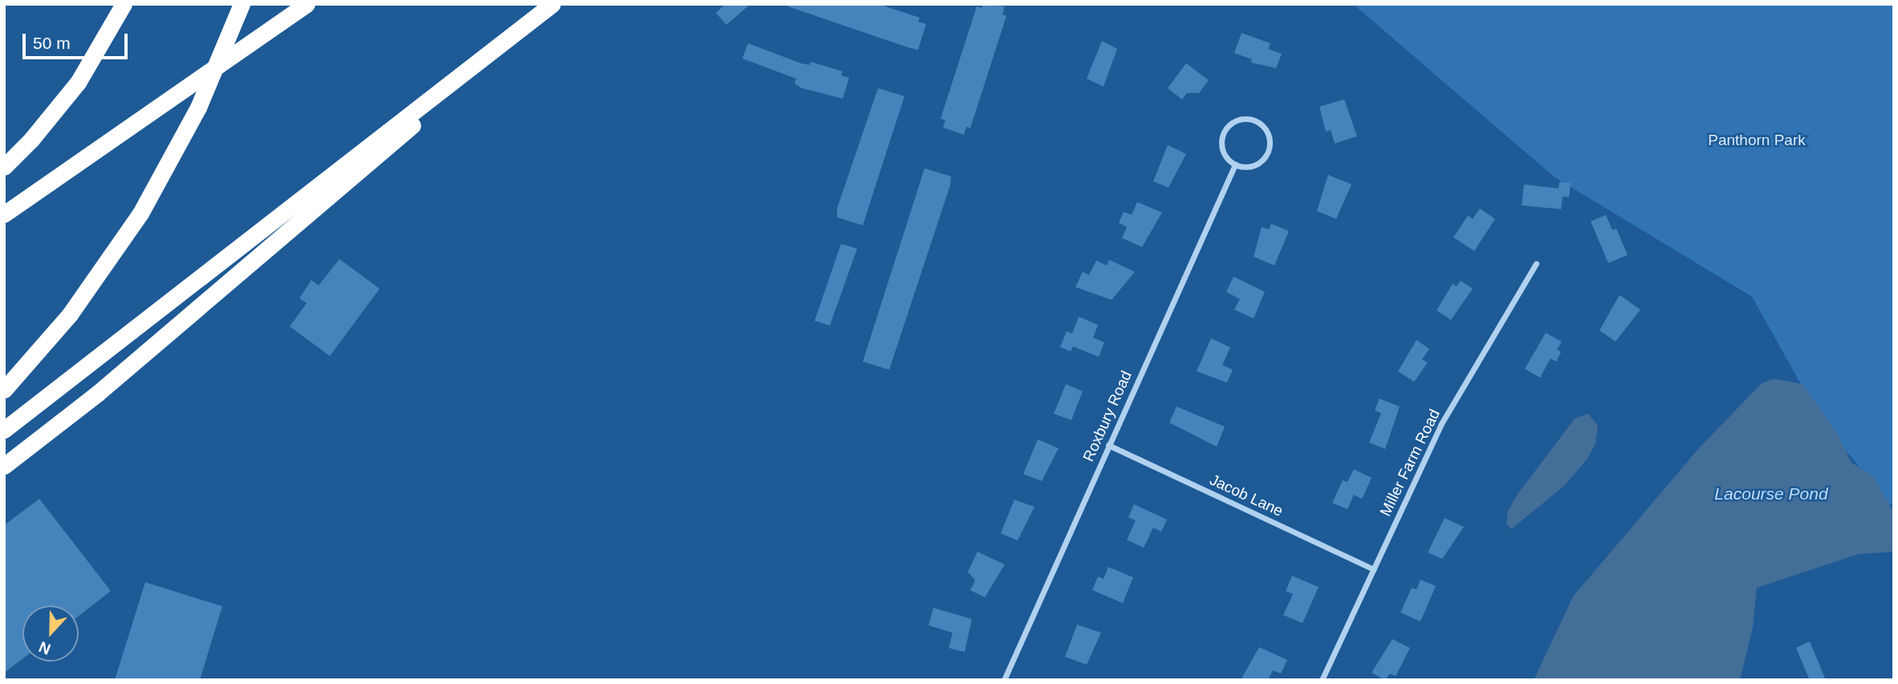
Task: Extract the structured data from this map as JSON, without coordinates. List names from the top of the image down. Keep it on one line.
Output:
{"streets":{"street":["Roxbury Road","Miller Farm Road","Jacob Lane"]},"crossings":[["Roxbury Road","Jacob Lane"],["Miller Farm Road","Jacob Lane"]],"water":["Lacourse Pond"],"parks":["Panthorn Park"],"scale_bar":"50 m","north":"bottom"}
